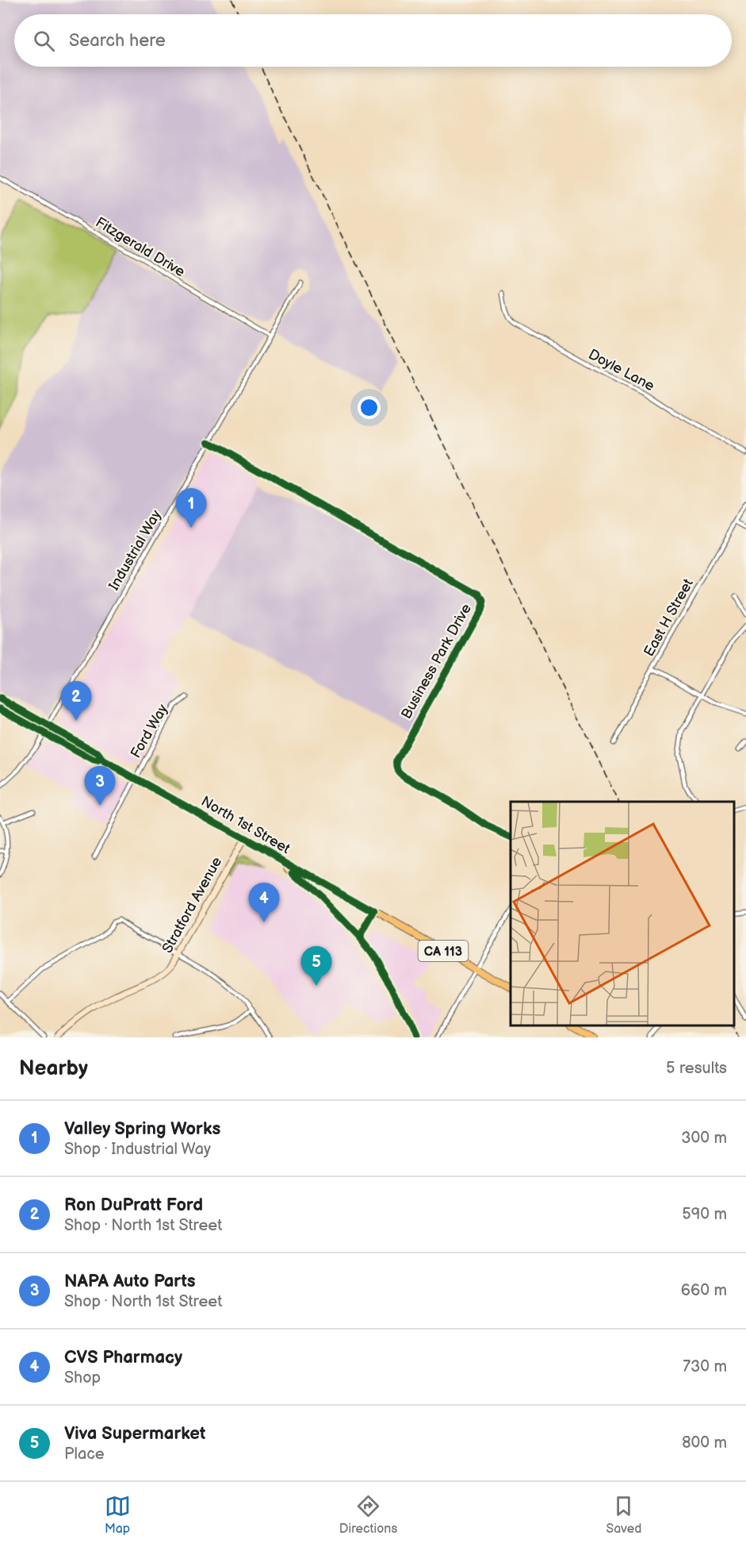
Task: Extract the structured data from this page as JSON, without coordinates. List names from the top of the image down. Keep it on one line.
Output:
{"streets":{"main road":["North 1st Street","CA 113"],"street":["Fitzgerald Drive","Doyle Lane","Industrial Way","East H Street","Business Park Drive","Ford Way","Stratford Avenue"]},"crossings":[["Fitzgerald Drive","Industrial Way"],["Industrial Way","Business Park Drive"],["Industrial Way","North 1st Street"],["Ford Way","North 1st Street"],["North 1st Street","Stratford Avenue"]],"page":{"search":"Search here","pins":["1","2","3","4","5"],"heading":["Nearby","5 results"],"list":[{"mark":"1","name":"Valley Spring Works","note":"Shop · Industrial Way","value":"300 m"},{"mark":"2","name":"Ron DuPratt Ford","note":"Shop · North 1st Street","value":"590 m"},{"mark":"3","name":"NAPA Auto Parts","note":"Shop · North 1st Street","value":"660 m"},{"mark":"4","name":"CVS Pharmacy","note":"Shop","value":"730 m"},{"mark":"5","name":"Viva Supermarket","note":"Place","value":"800 m"}],"nav":["Map","Directions","Saved"]}}
